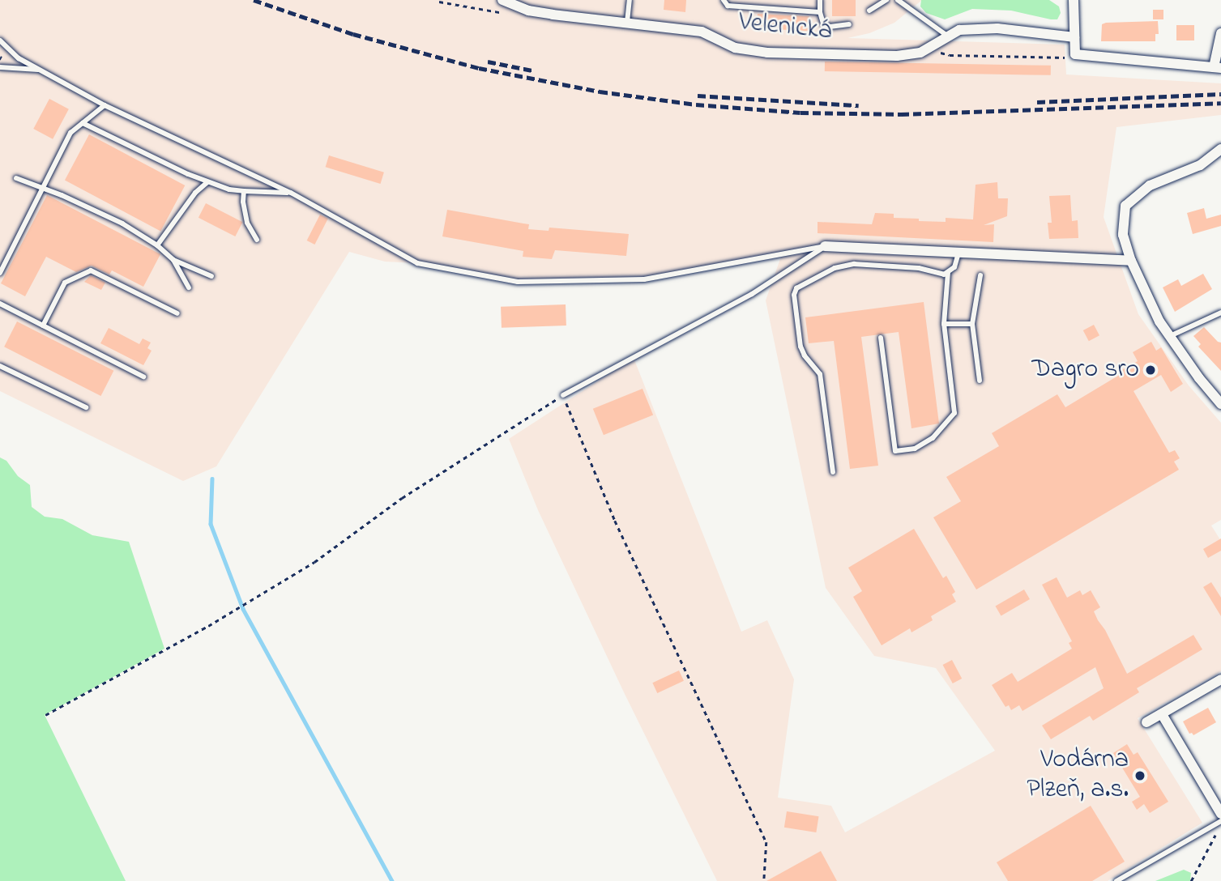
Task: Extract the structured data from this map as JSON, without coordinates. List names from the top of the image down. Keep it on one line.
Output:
{"streets":{"street":["Velenická"]},"places":["Dagro sro","Vodárna Plzeň, a.s."]}
